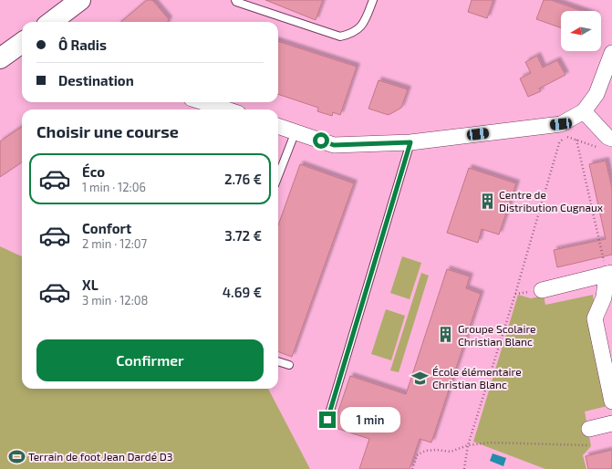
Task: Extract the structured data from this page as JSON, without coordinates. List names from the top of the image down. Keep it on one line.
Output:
{"places":{"building":["Centre de Distribution Cugnaux","Groupe Scolaire Christian Blanc"],"school or university":["École élémentaire Christian Blanc"],"sports":["Terrain de foot Jean Dardé D3"]},"north":"left","page":{"banner":["Ô Radis","Destination"],"heading":"Choisir une course","list":[{"name":"Éco","note":"1 min · 12:06","value":"2.76 €"},{"name":"Confort","note":"2 min · 12:07","value":"3.72 €"},{"name":"XL","note":"3 min · 12:08","value":"4.69 €"}],"buttons":"Confirmer","bubble":"1 min"}}
